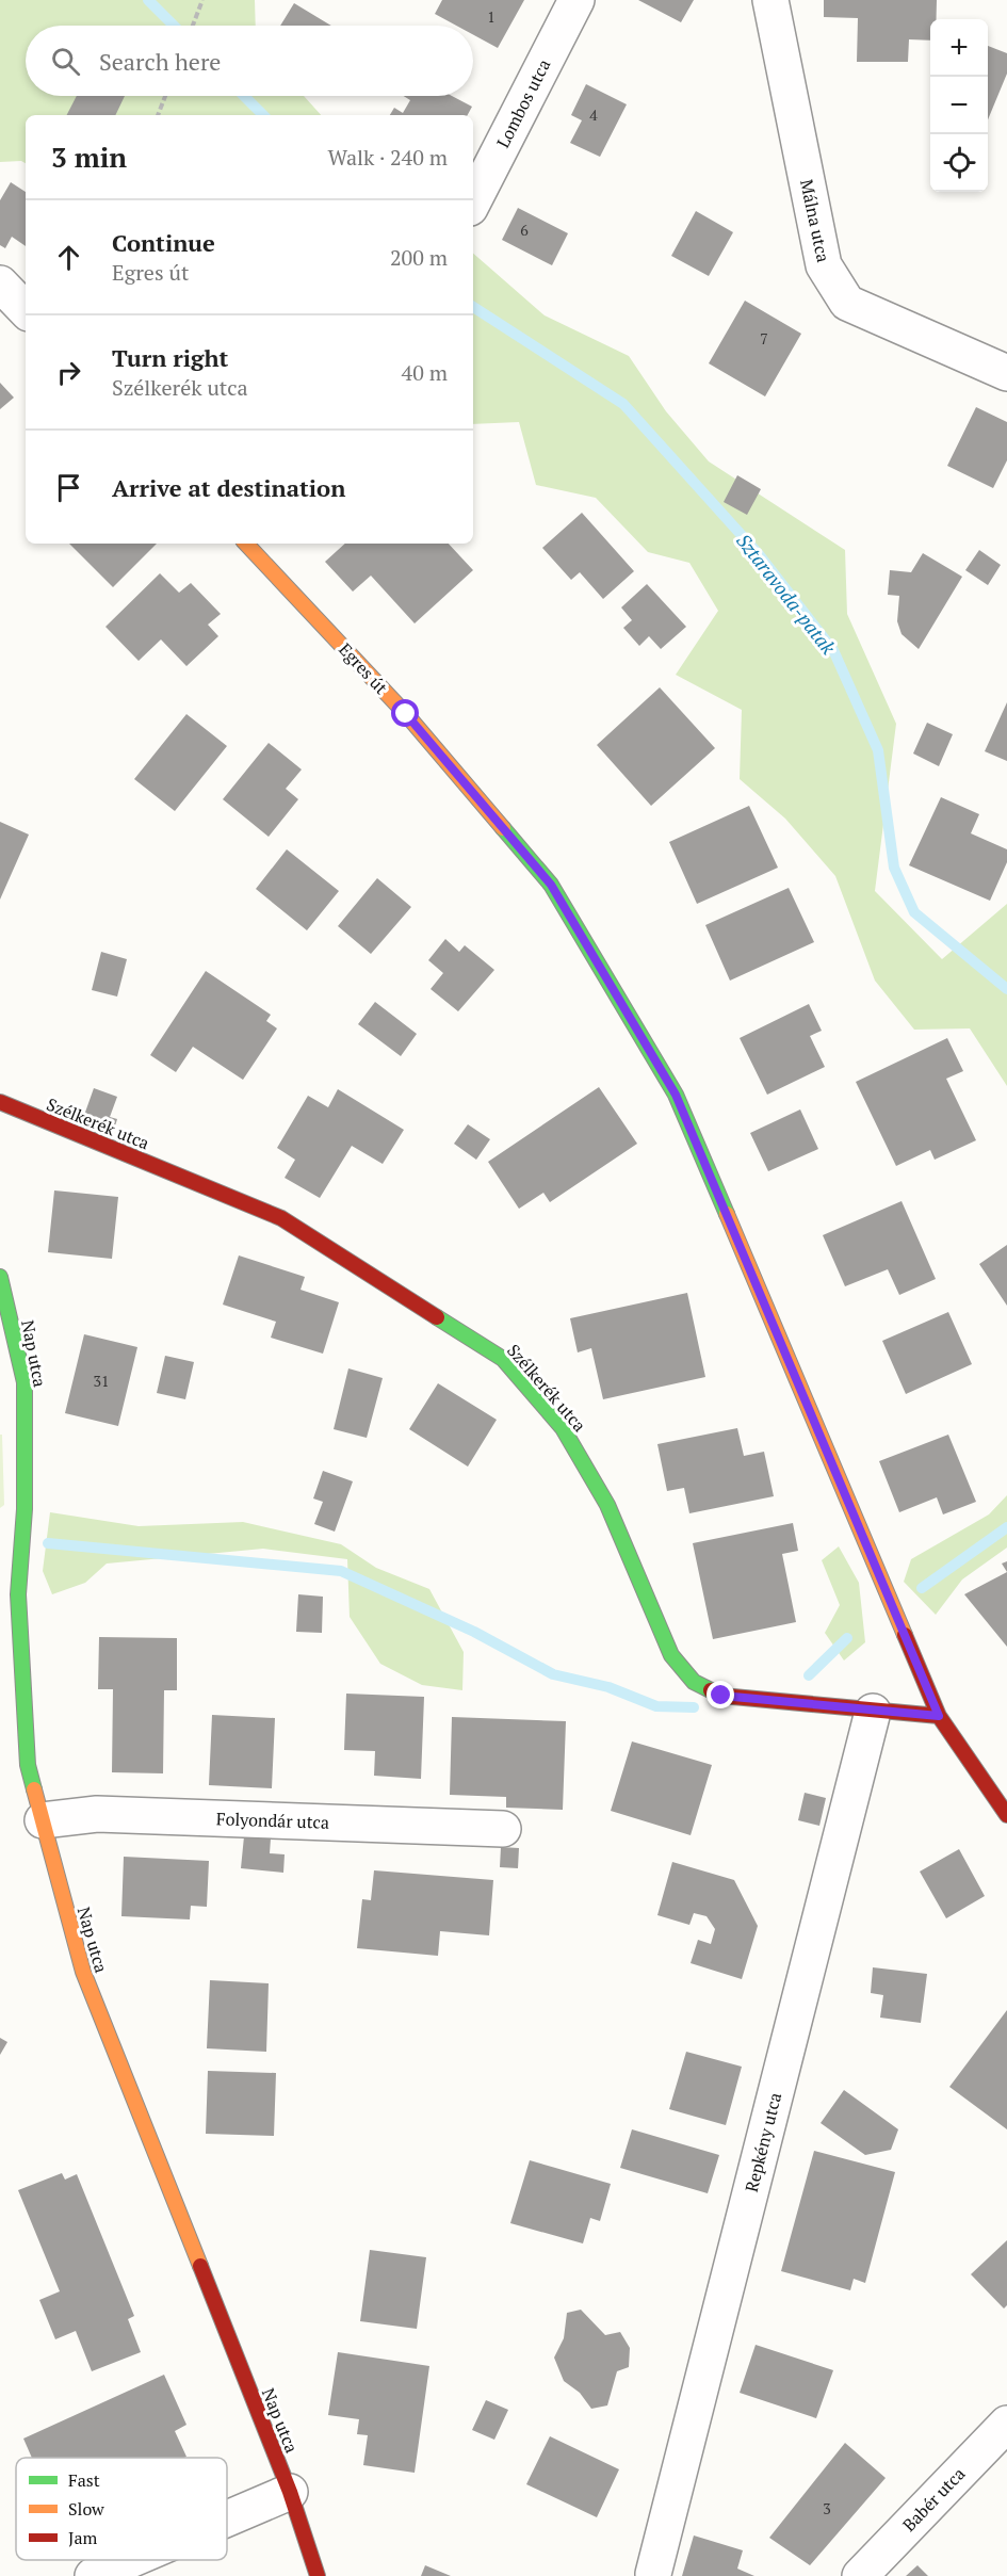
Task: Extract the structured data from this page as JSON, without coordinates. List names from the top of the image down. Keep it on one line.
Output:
{"streets":{"street":["Lombos utca","Málna utca","Egres út","Szélkerék utca","Nap utca","Folyondár utca","Repkény utca","Babér utca"]},"crossings":[["Egres út","Szélkerék utca"],["Szélkerék utca","Repkény utca"],["Nap utca","Folyondár utca"]],"water":["Sztaravoda-patak"],"house_numbers":["1","4","6","7","31","3"],"legend":["Fast","Slow","Jam"],"page":{"map_buttons":["+","−"],"search":"Search here","heading":["3 min","Walk · 240 m"],"list":[["Continue","Egres út","200 m"],["Turn right","Szélkerék utca","40 m"],"Arrive at destination"]}}
